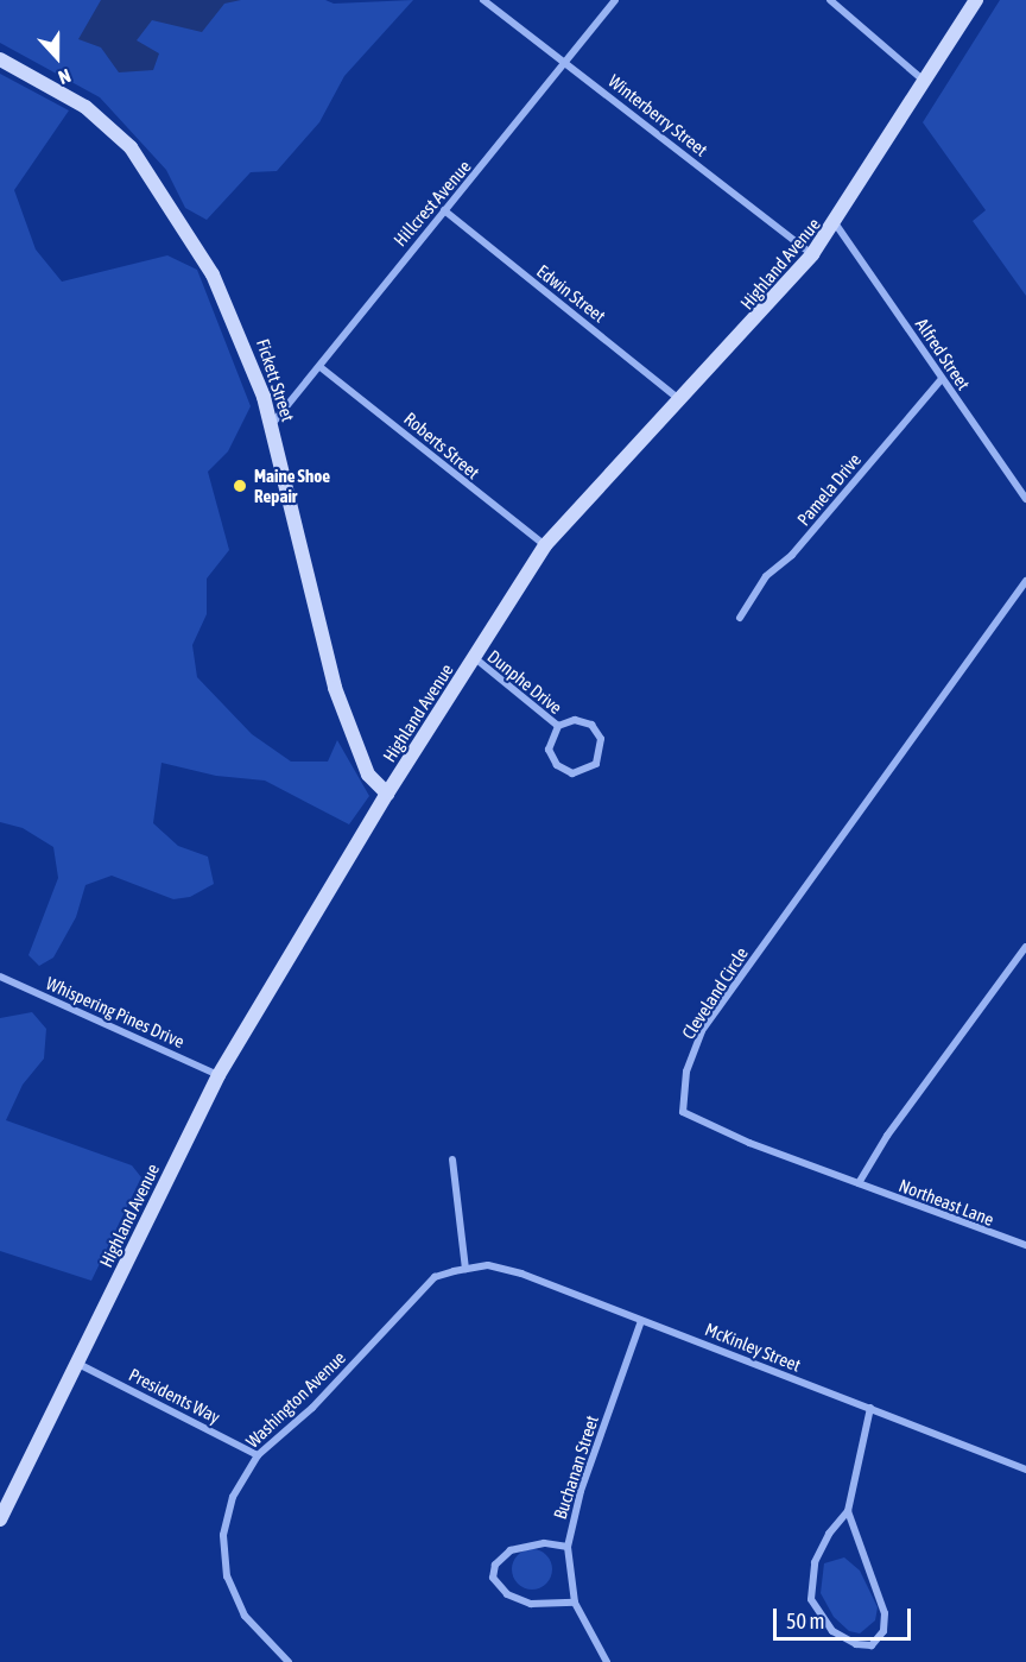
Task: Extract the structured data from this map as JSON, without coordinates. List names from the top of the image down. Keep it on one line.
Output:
{"streets":{"street":["Winterberry Street","Hillcrest Avenue","Highland Avenue","Edwin Street","Alfred Street","Fickett Street","Roberts Street","Pamela Drive","Dunphe Drive","Cleveland Circle","Whispering Pines Drive","Northeast Lane","McKinley Street","Presidents Way","Washington Avenue","Buchanan Street"]},"crossings":[["Winterberry Street","Hillcrest Avenue"],["Winterberry Street","Highland Avenue"],["Hillcrest Avenue","Edwin Street"],["Hillcrest Avenue","Fickett Street"],["Hillcrest Avenue","Roberts Street"],["Highland Avenue","Edwin Street"],["Highland Avenue","Alfred Street"],["Highland Avenue","Fickett Street"],["Highland Avenue","Roberts Street"],["Highland Avenue","Dunphe Drive"],["Highland Avenue","Whispering Pines Drive"],["Highland Avenue","Presidents Way"],["Alfred Street","Pamela Drive"],["Cleveland Circle","Northeast Lane"],["McKinley Street","Washington Avenue"],["McKinley Street","Buchanan Street"],["Presidents Way","Washington Avenue"]],"places":["Maine Shoe Repair"],"scale_bar":"50 m","north":"bottom"}
